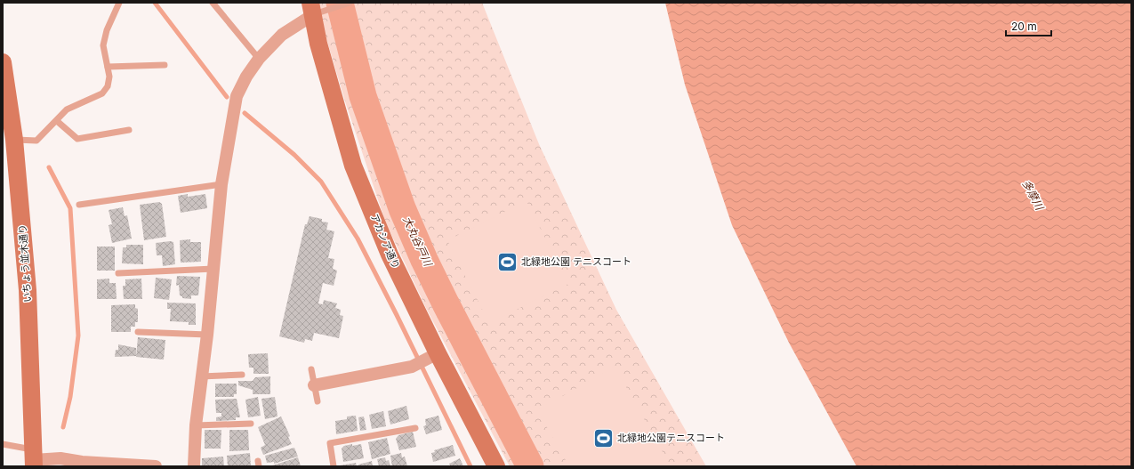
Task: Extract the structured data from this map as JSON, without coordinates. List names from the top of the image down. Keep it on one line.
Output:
{"streets":{"street":["アカシア通り","いちょう並木通り"]},"water":["多摩川","大丸谷戸川"],"places":{"sports":["北緑地公園 テニスコート","北緑地公園テニスコート"]},"scale_bar":"20 m"}
